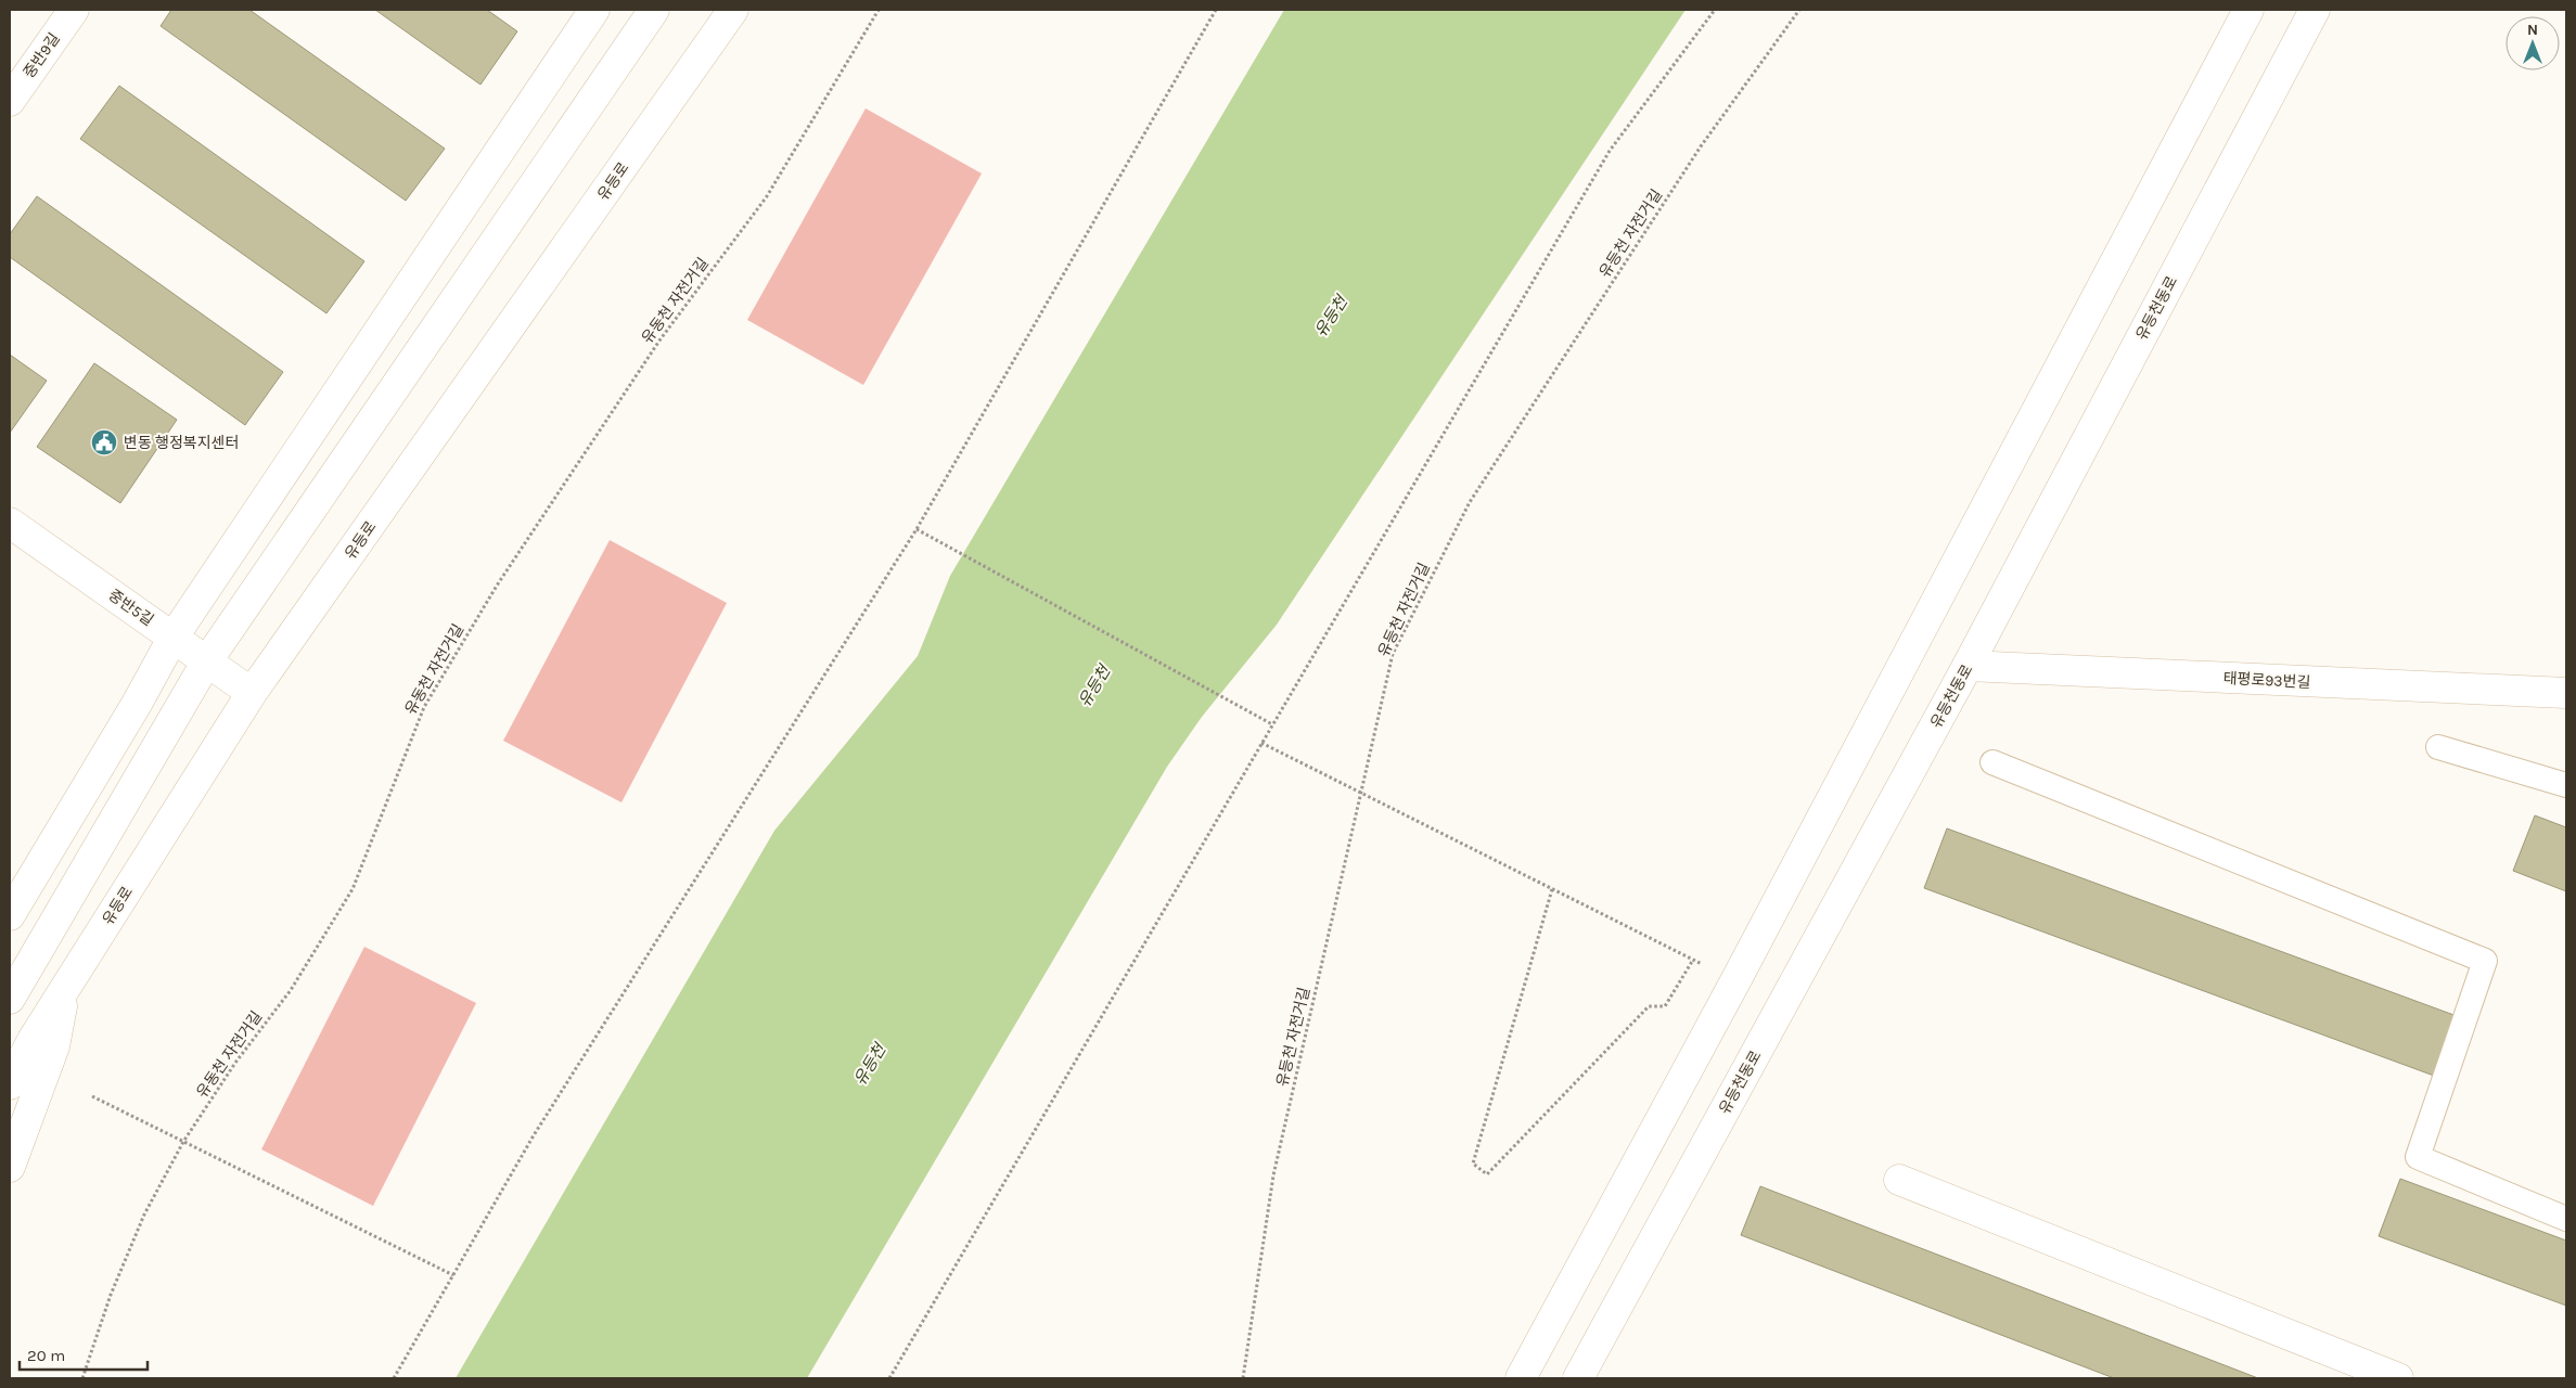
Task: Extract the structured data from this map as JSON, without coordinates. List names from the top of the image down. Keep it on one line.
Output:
{"streets":{"main road":["중반9길","유등로","유등천동로","중반5길","태평로93번길"],"path":["유등천 자전거길","유동천 자전거길"]},"crossings":[["유등로","중반5길"],["유등천동로","태평로93번길"]],"water":["유등천"],"places":{"public building":["변동 행정복지센터"]},"scale_bar":"20 m","north":"top"}
